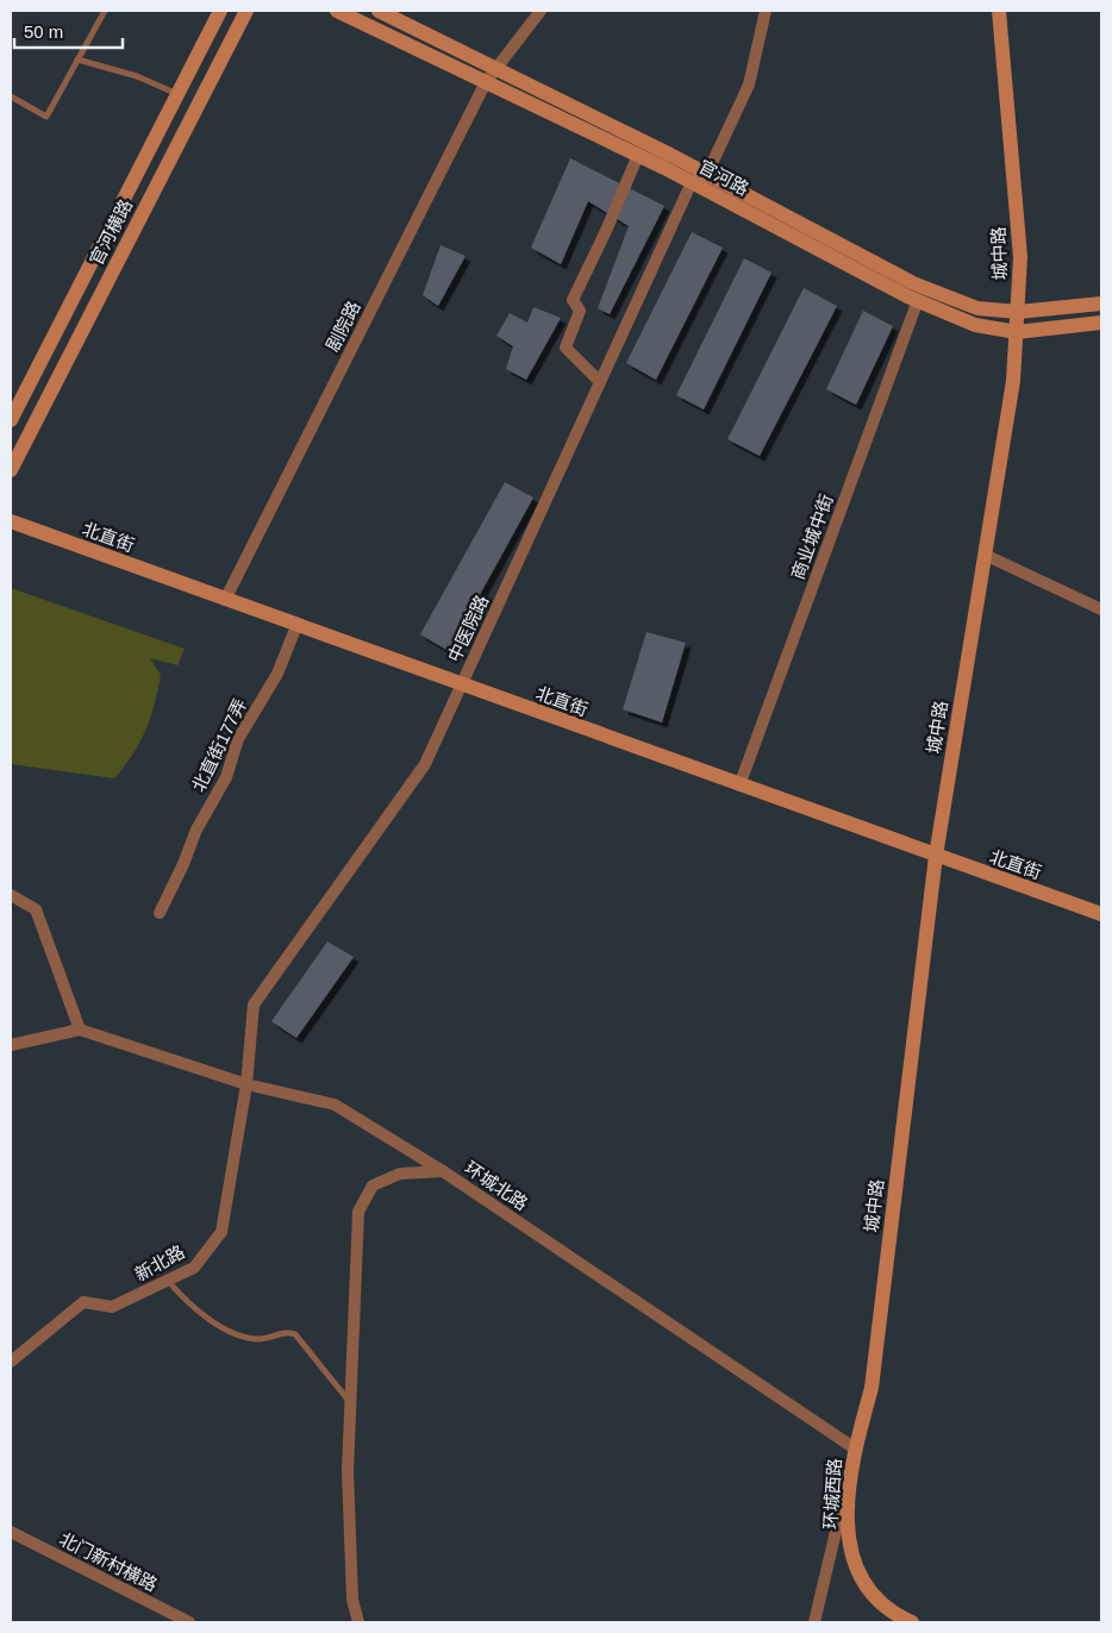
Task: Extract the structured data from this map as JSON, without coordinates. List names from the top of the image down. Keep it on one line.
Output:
{"streets":{"main road":["官河路","官河横路","城中路","北直街","环城西路"],"street":["剧院路","商业城中街","中医院路","北直街177弄","环城北路","新北路","北门新村横路"]},"crossings":[["官河路","城中路"],["官河路","剧院路"],["官河路","商业城中街"],["官河路","中医院路"],["城中路","北直街"],["城中路","环城北路"],["城中路","环城西路"],["剧院路","北直街"],["北直街","商业城中街"],["北直街","中医院路"],["北直街","北直街177弄"],["中医院路","环城北路"],["中医院路","新北路"],["环城北路","新北路"],["环城北路","环城西路"]],"scale_bar":"50 m"}
